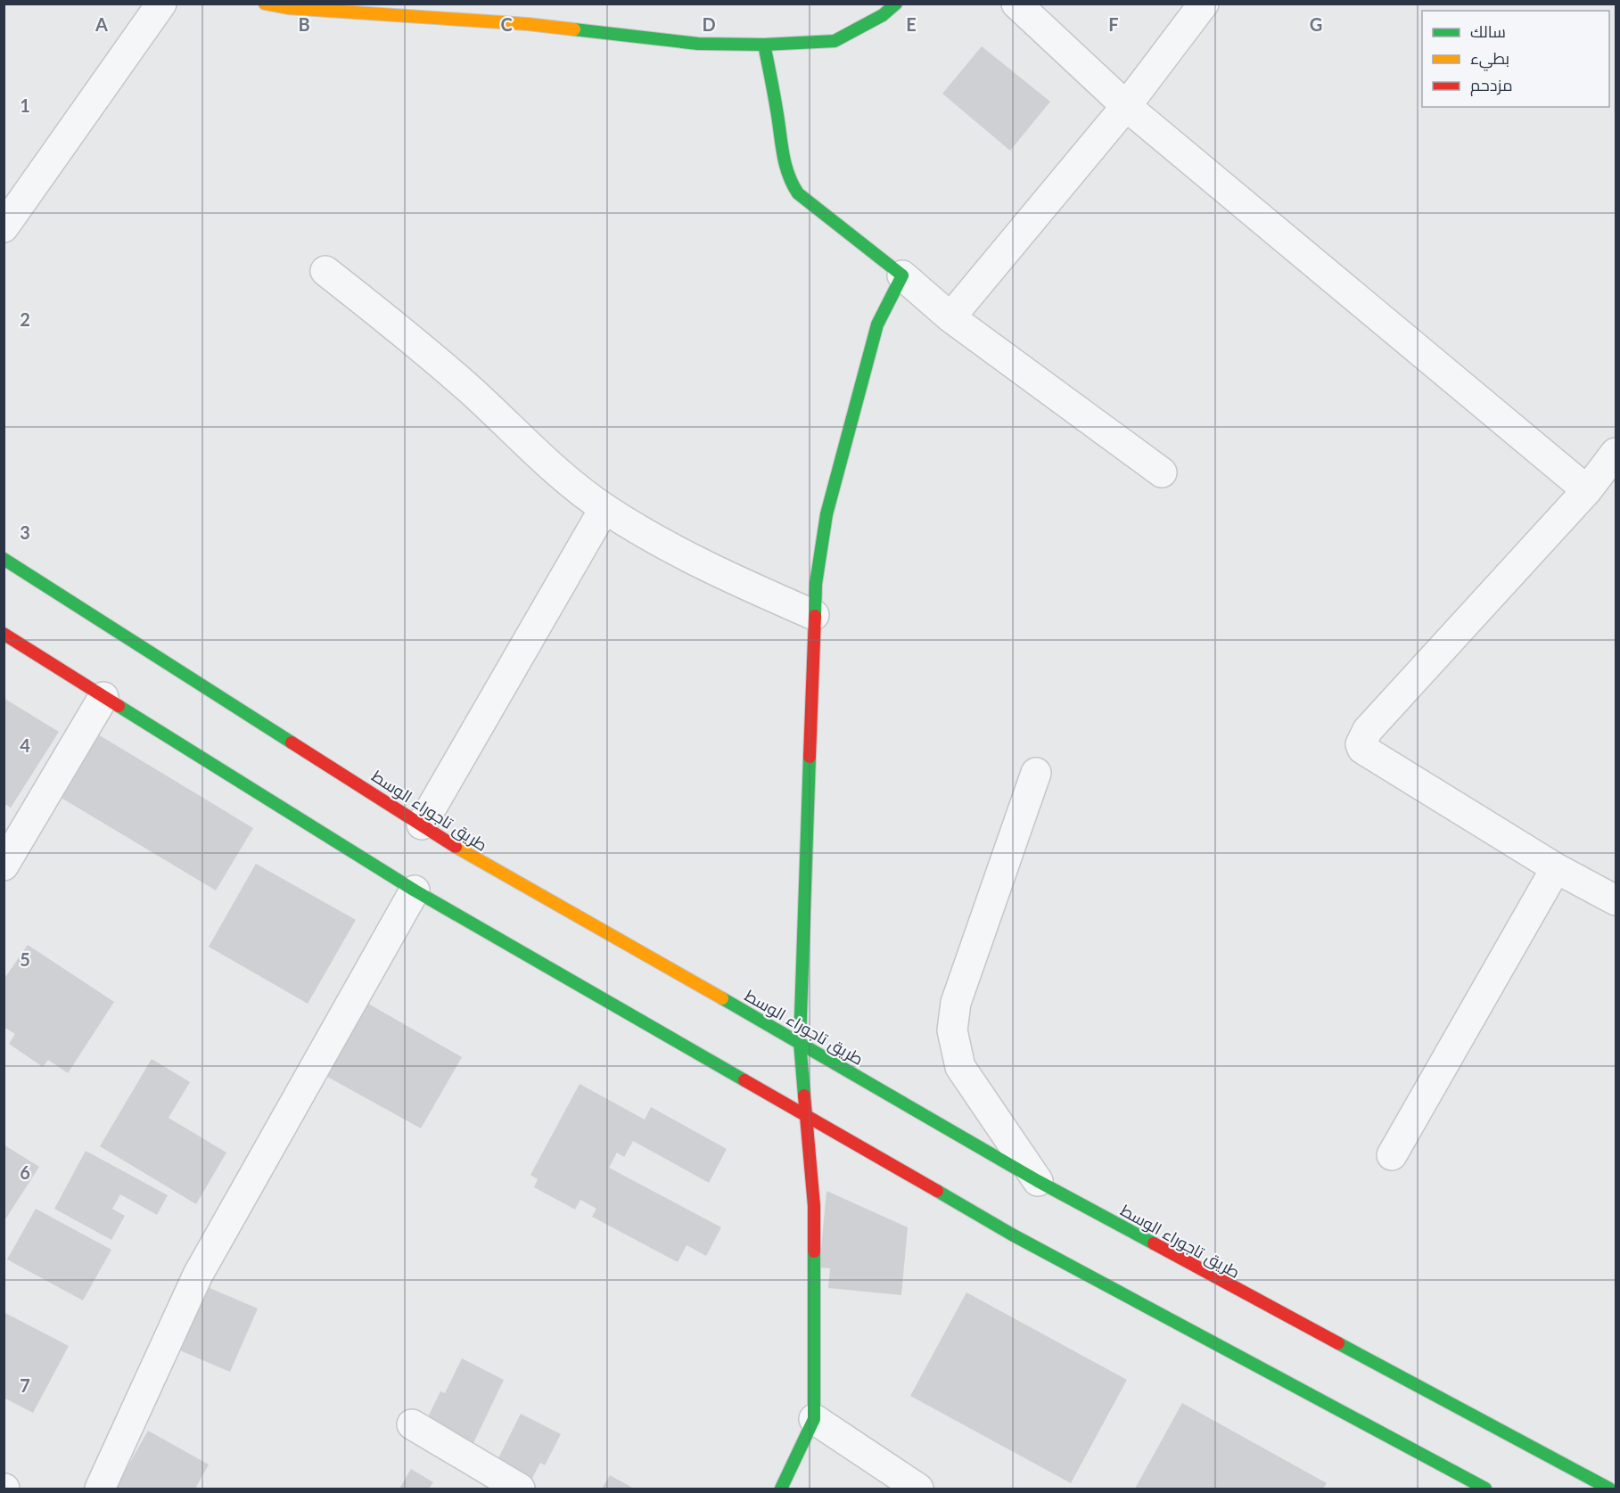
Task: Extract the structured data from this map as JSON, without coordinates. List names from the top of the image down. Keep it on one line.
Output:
{"streets":{"main road":["طريق تاجوراء الوسط"]},"legend":["سالك","بطيء","مزدحم"],"grid":{"columns":["A","B","C","D","E","F","G"],"rows":["1","2","3","4","5","6","7"]}}
